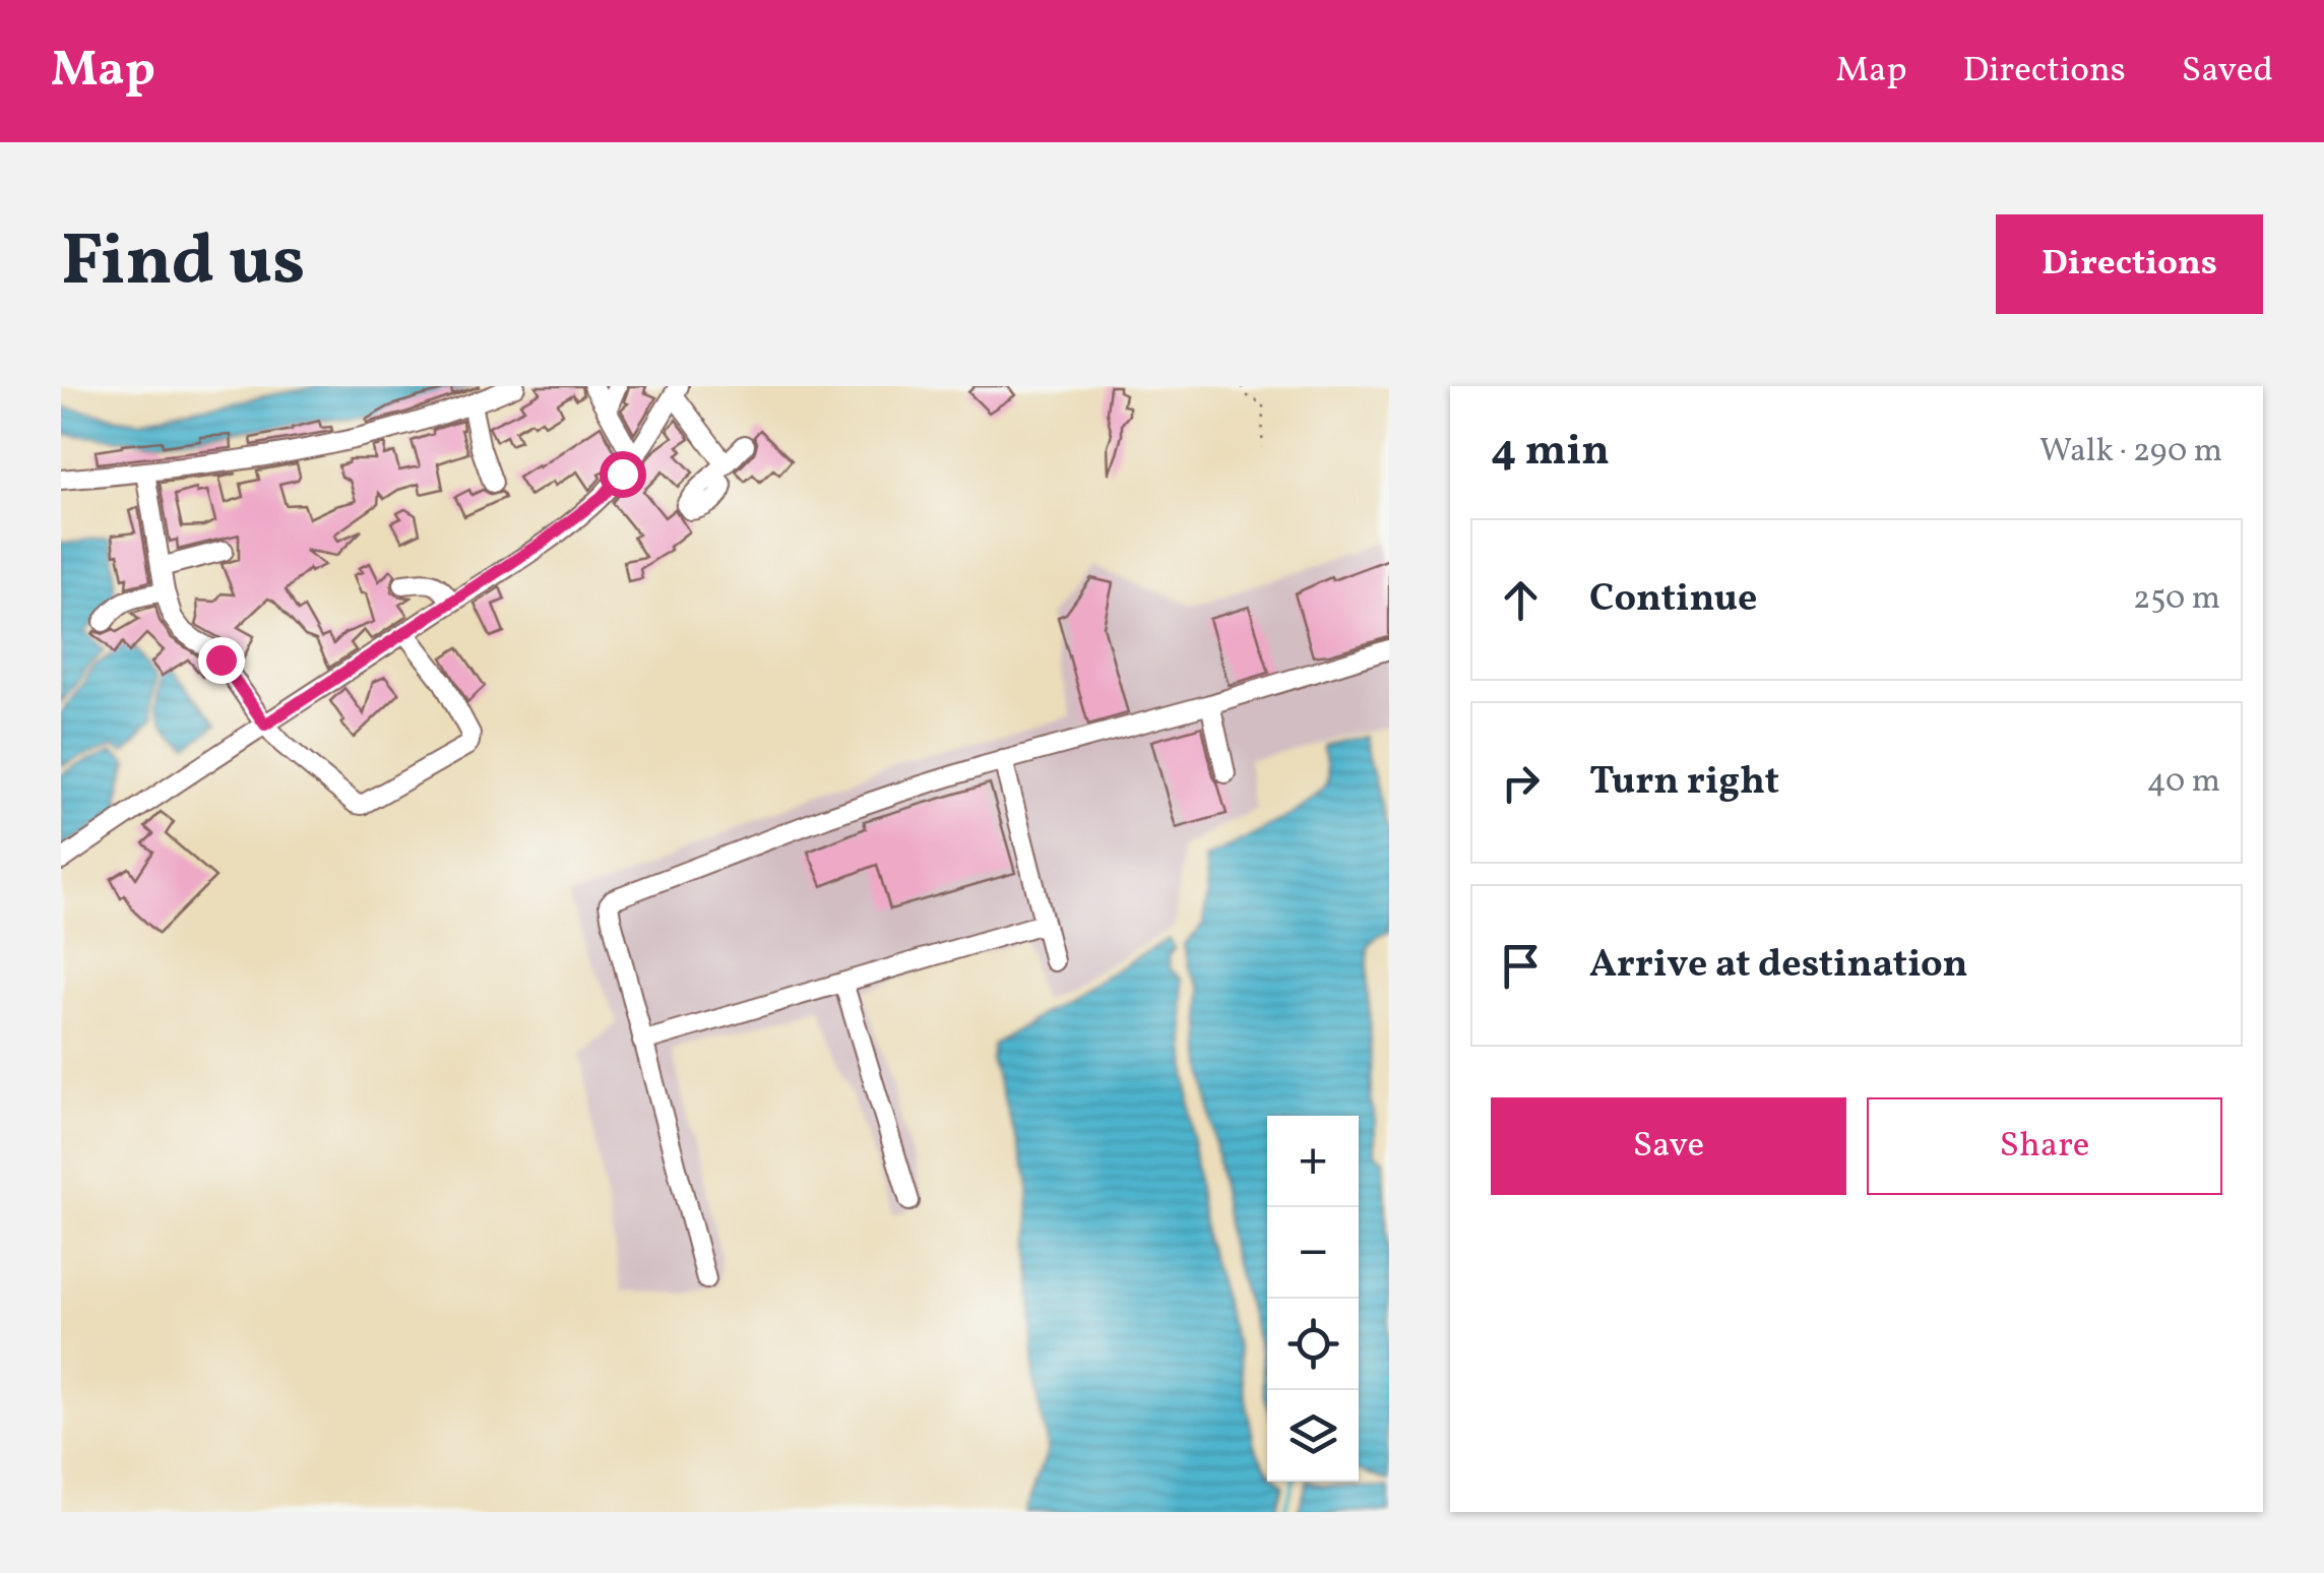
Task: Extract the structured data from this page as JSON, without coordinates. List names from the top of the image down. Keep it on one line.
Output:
{"page":{"header":"Map","nav":["Map","Directions","Saved"],"title":"Find us","buttons":["Directions",["Save","Share"]],"heading":["4 min","Walk · 290 m"],"list":[["Continue","250 m"],["Turn right","40 m"],"Arrive at destination"],"map_buttons":["+","−"]}}
